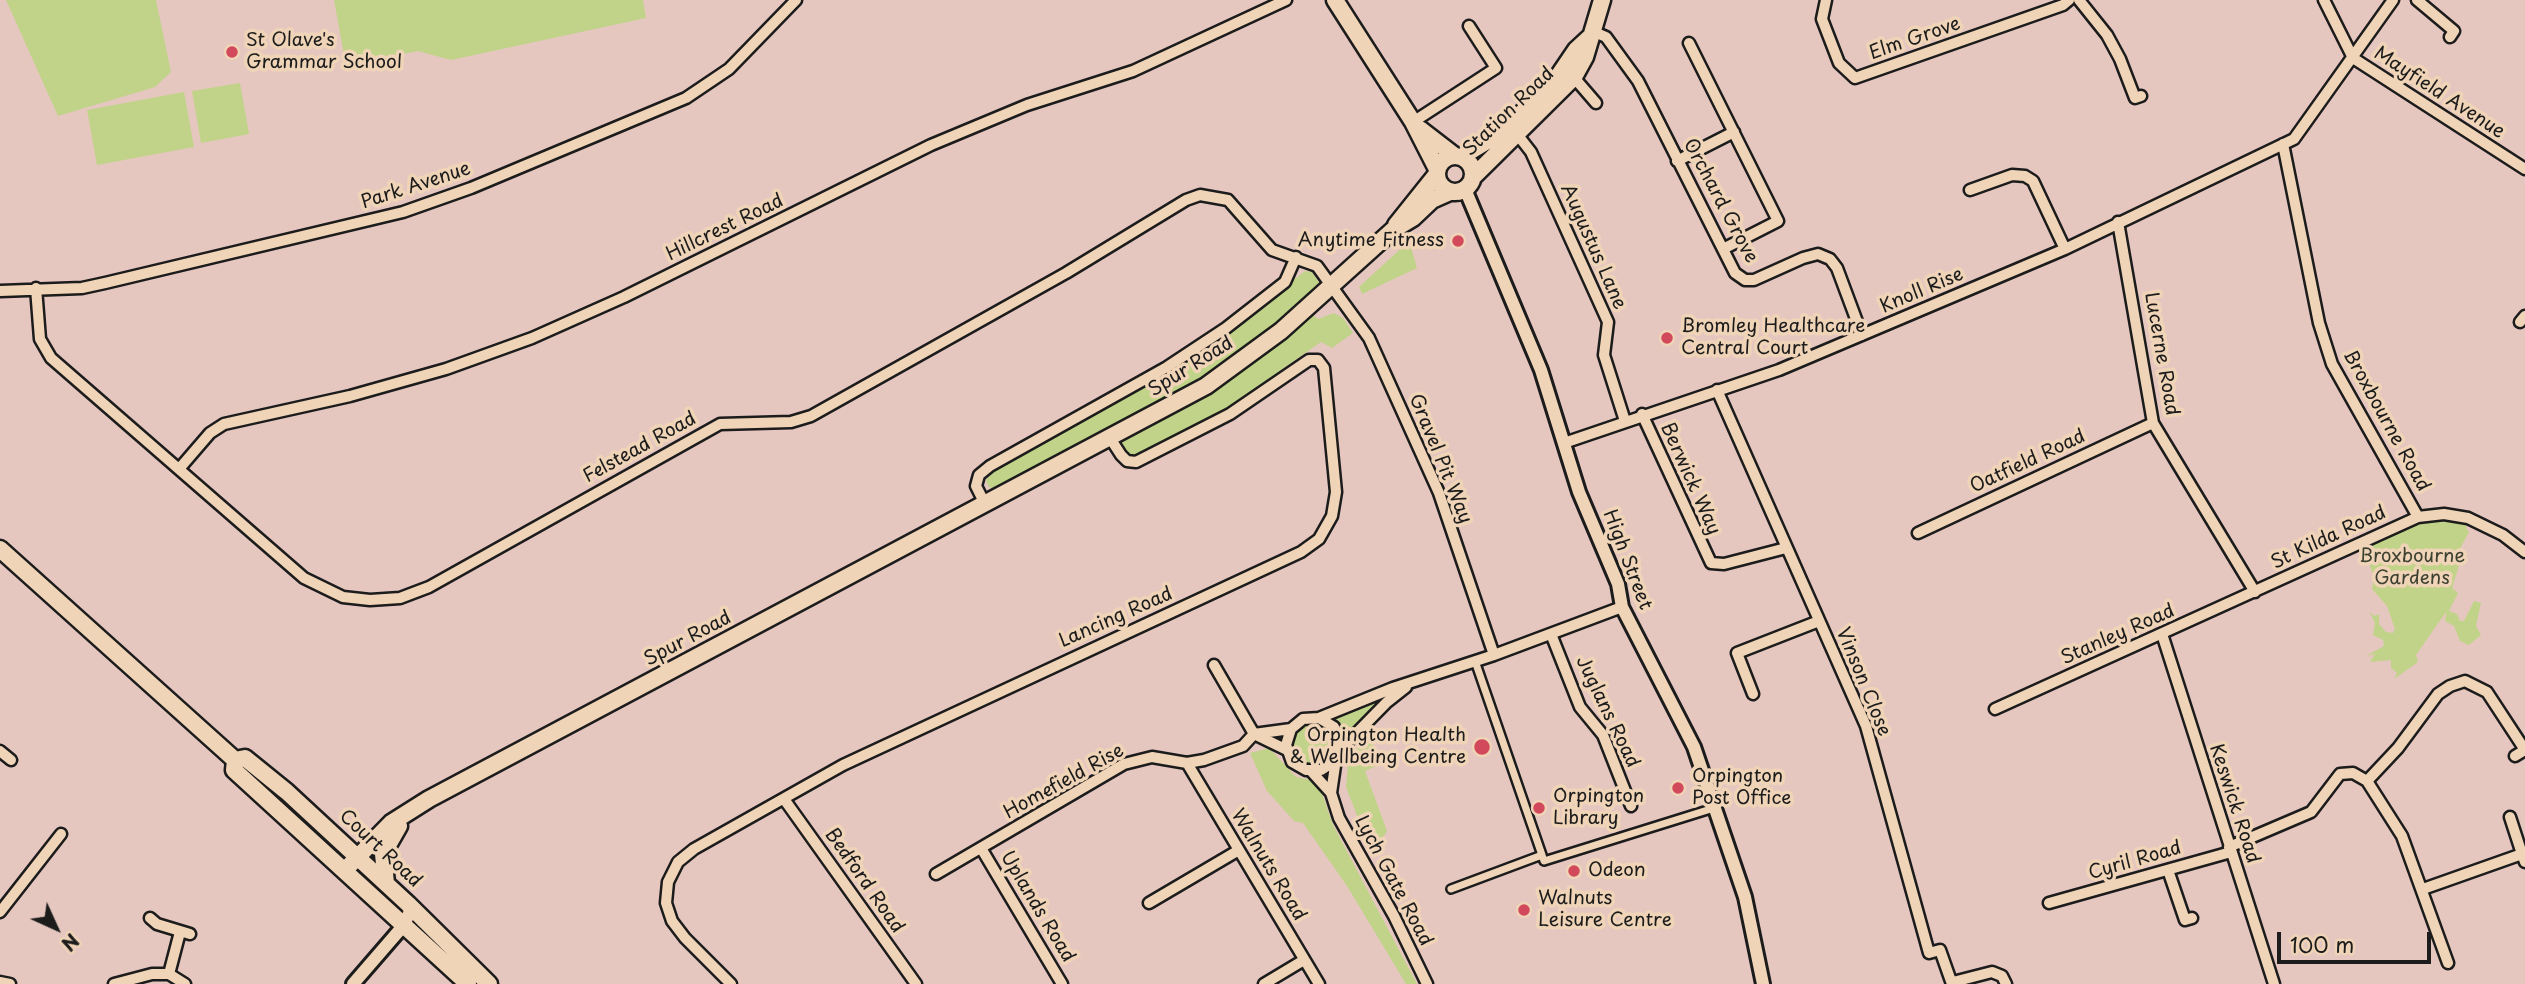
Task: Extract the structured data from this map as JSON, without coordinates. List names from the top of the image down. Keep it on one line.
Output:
{"streets":{"main road":["Station Road","Spur Road","Court Road"],"street":["Elm Grove","Mayfield Avenue","Park Avenue","Orchard Grove","Hillcrest Road","Augustus Lane","Knoll Rise","Lucerne Road","Broxbourne Road","Felstead Road","Gravel Pit Way","Oatfield Road","Berwick Way","St Kilda Road","High Street","Lancing Road","Stanley Road","Vinson Close","Juglans Road","Homefield Rise","Keswick Road","Cyril Road","Walnuts Road","Bedford Road","Lych Gate Road","Uplands Road"]},"crossings":[["Mayfield Avenue","Knoll Rise"],["Station Road","Orchard Grove"],["Station Road","Augustus Lane"],["Station Road","Spur Road"],["Station Road","High Street"],["Park Avenue","Felstead Road"],["Orchard Grove","Knoll Rise"],["Hillcrest Road","Felstead Road"],["Augustus Lane","Knoll Rise"],["Knoll Rise","Lucerne Road"],["Knoll Rise","Broxbourne Road"],["Knoll Rise","Berwick Way"],["Knoll Rise","High Street"],["Knoll Rise","Vinson Close"],["Lucerne Road","Oatfield Road"],["Lucerne Road","St Kilda Road"],["Lucerne Road","Stanley Road"],["Spur Road","Felstead Road"],["Spur Road","Gravel Pit Way"],["Spur Road","High Street"],["Spur Road","Lancing Road"],["Broxbourne Road","St Kilda Road"],["Felstead Road","Gravel Pit Way"],["Gravel Pit Way","Homefield Rise"],["Berwick Way","Vinson Close"],["St Kilda Road","Stanley Road"],["High Street","Homefield Rise"],["Lancing Road","Bedford Road"],["Stanley Road","Keswick Road"],["Juglans Road","Homefield Rise"],["Homefield Rise","Walnuts Road"],["Homefield Rise","Lych Gate Road"],["Homefield Rise","Uplands Road"],["Keswick Road","Cyril Road"]],"parks":["Broxbourne Gardens"],"places":["St Olave's Grammar School","Anytime Fitness","Bromley Healthcare Central Court","Orpington Health & Wellbeing Centre","Orpington Post Office","Orpington Library","Odeon","Walnuts Leisure Centre"],"scale_bar":"100 m","north":"bottom right"}
